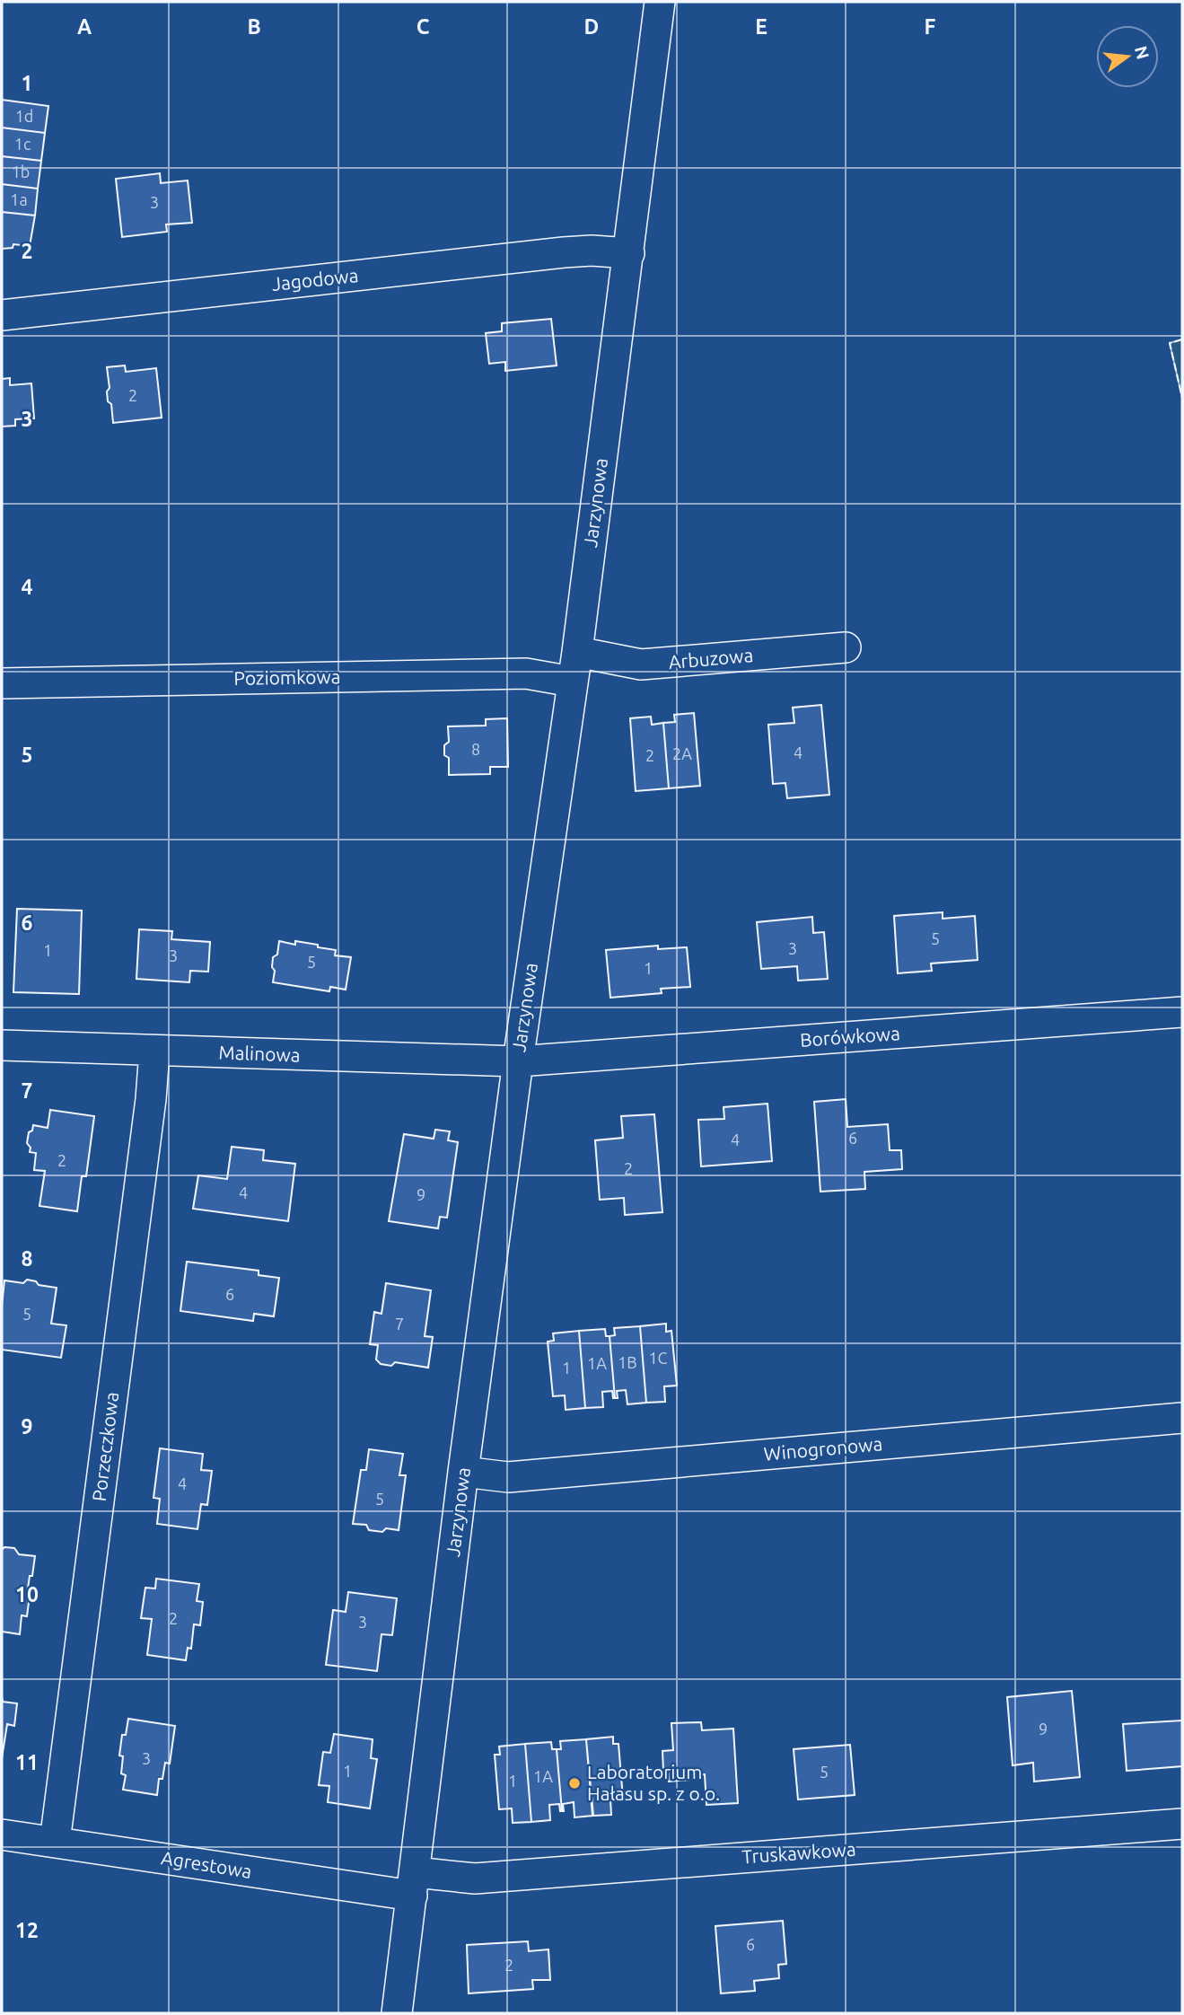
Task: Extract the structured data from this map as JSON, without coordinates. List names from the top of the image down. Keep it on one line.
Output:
{"streets":{"street":["Jagodowa","Jarzynowa","Arbuzowa","Poziomkowa","Borówkowa","Malinowa","Porzeczkowa","Winogronowa","Truskawkowa","Agrestowa"]},"crossings":[["Jagodowa","Jarzynowa"],["Jarzynowa","Arbuzowa"],["Jarzynowa","Poziomkowa"],["Jarzynowa","Borówkowa"],["Jarzynowa","Malinowa"],["Jarzynowa","Winogronowa"],["Jarzynowa","Truskawkowa"],["Jarzynowa","Agrestowa"],["Borówkowa","Malinowa"],["Malinowa","Porzeczkowa"],["Porzeczkowa","Agrestowa"],["Truskawkowa","Agrestowa"]],"places":["Laboratorium Hałasu sp. z o.o."],"house_numbers":["1d","1c","1b","1a","3","2","8","4","2A","2","5","3","1","3","5","1","6","4","2","2","4","9","6","5","7","1C","1B","1A","1","4","5","2","3","9","3","1","5","1A","1","6","2"],"north":"right","grid":{"columns":["A","B","C","D","E","F"],"rows":["1","2","3","4","5","6","7","8","9","10","11","12"]}}
